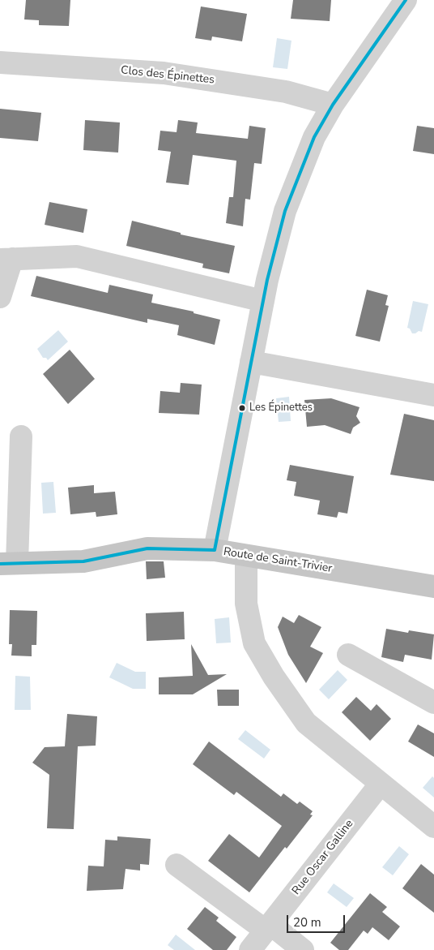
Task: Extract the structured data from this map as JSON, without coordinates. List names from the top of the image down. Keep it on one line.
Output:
{"streets":{"main road":["Route de Saint-Trivier"],"street":["Clos des Épinettes","Rue Oscar Galline"]},"places":["Les Épinettes"],"scale_bar":"20 m"}
